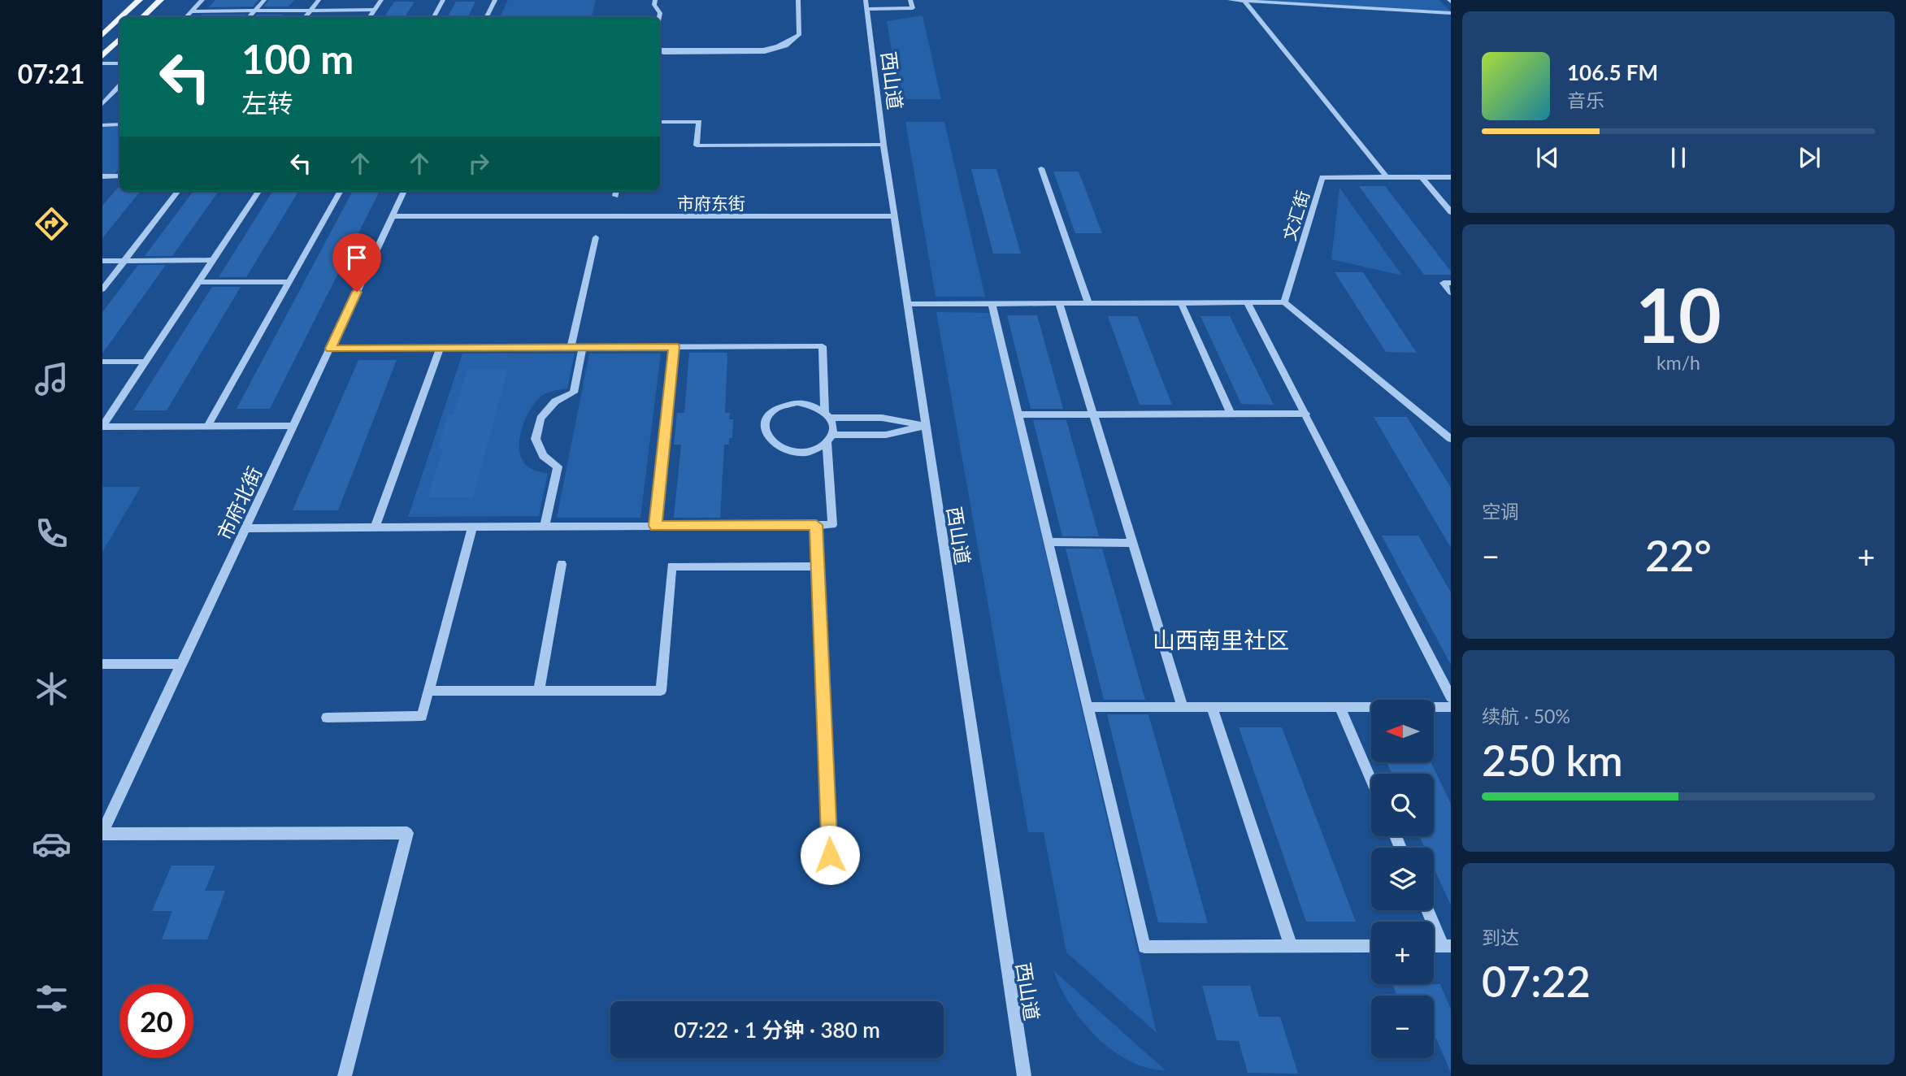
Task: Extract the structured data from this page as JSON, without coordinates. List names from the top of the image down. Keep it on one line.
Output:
{"streets":{"street":["西山道","市府东街","文汇街","市府北街"]},"crossings":[["西山道","市府东街"],["市府东街","市府北街"]],"districts":["山西南里社区"],"north":"left","page":{"tabs":"07:21","turn":["100 m","左转"],"song":["106.5 FM","音乐"],"tile":[["10","km/h"],"空调",["续航 · 50%","250 km"],["到达","07:22"]],"heat":["−","22°","+"],"map_buttons":["+","−"],"limit":"20","trip":"07:22 · 1 分钟 · 380 m"}}
